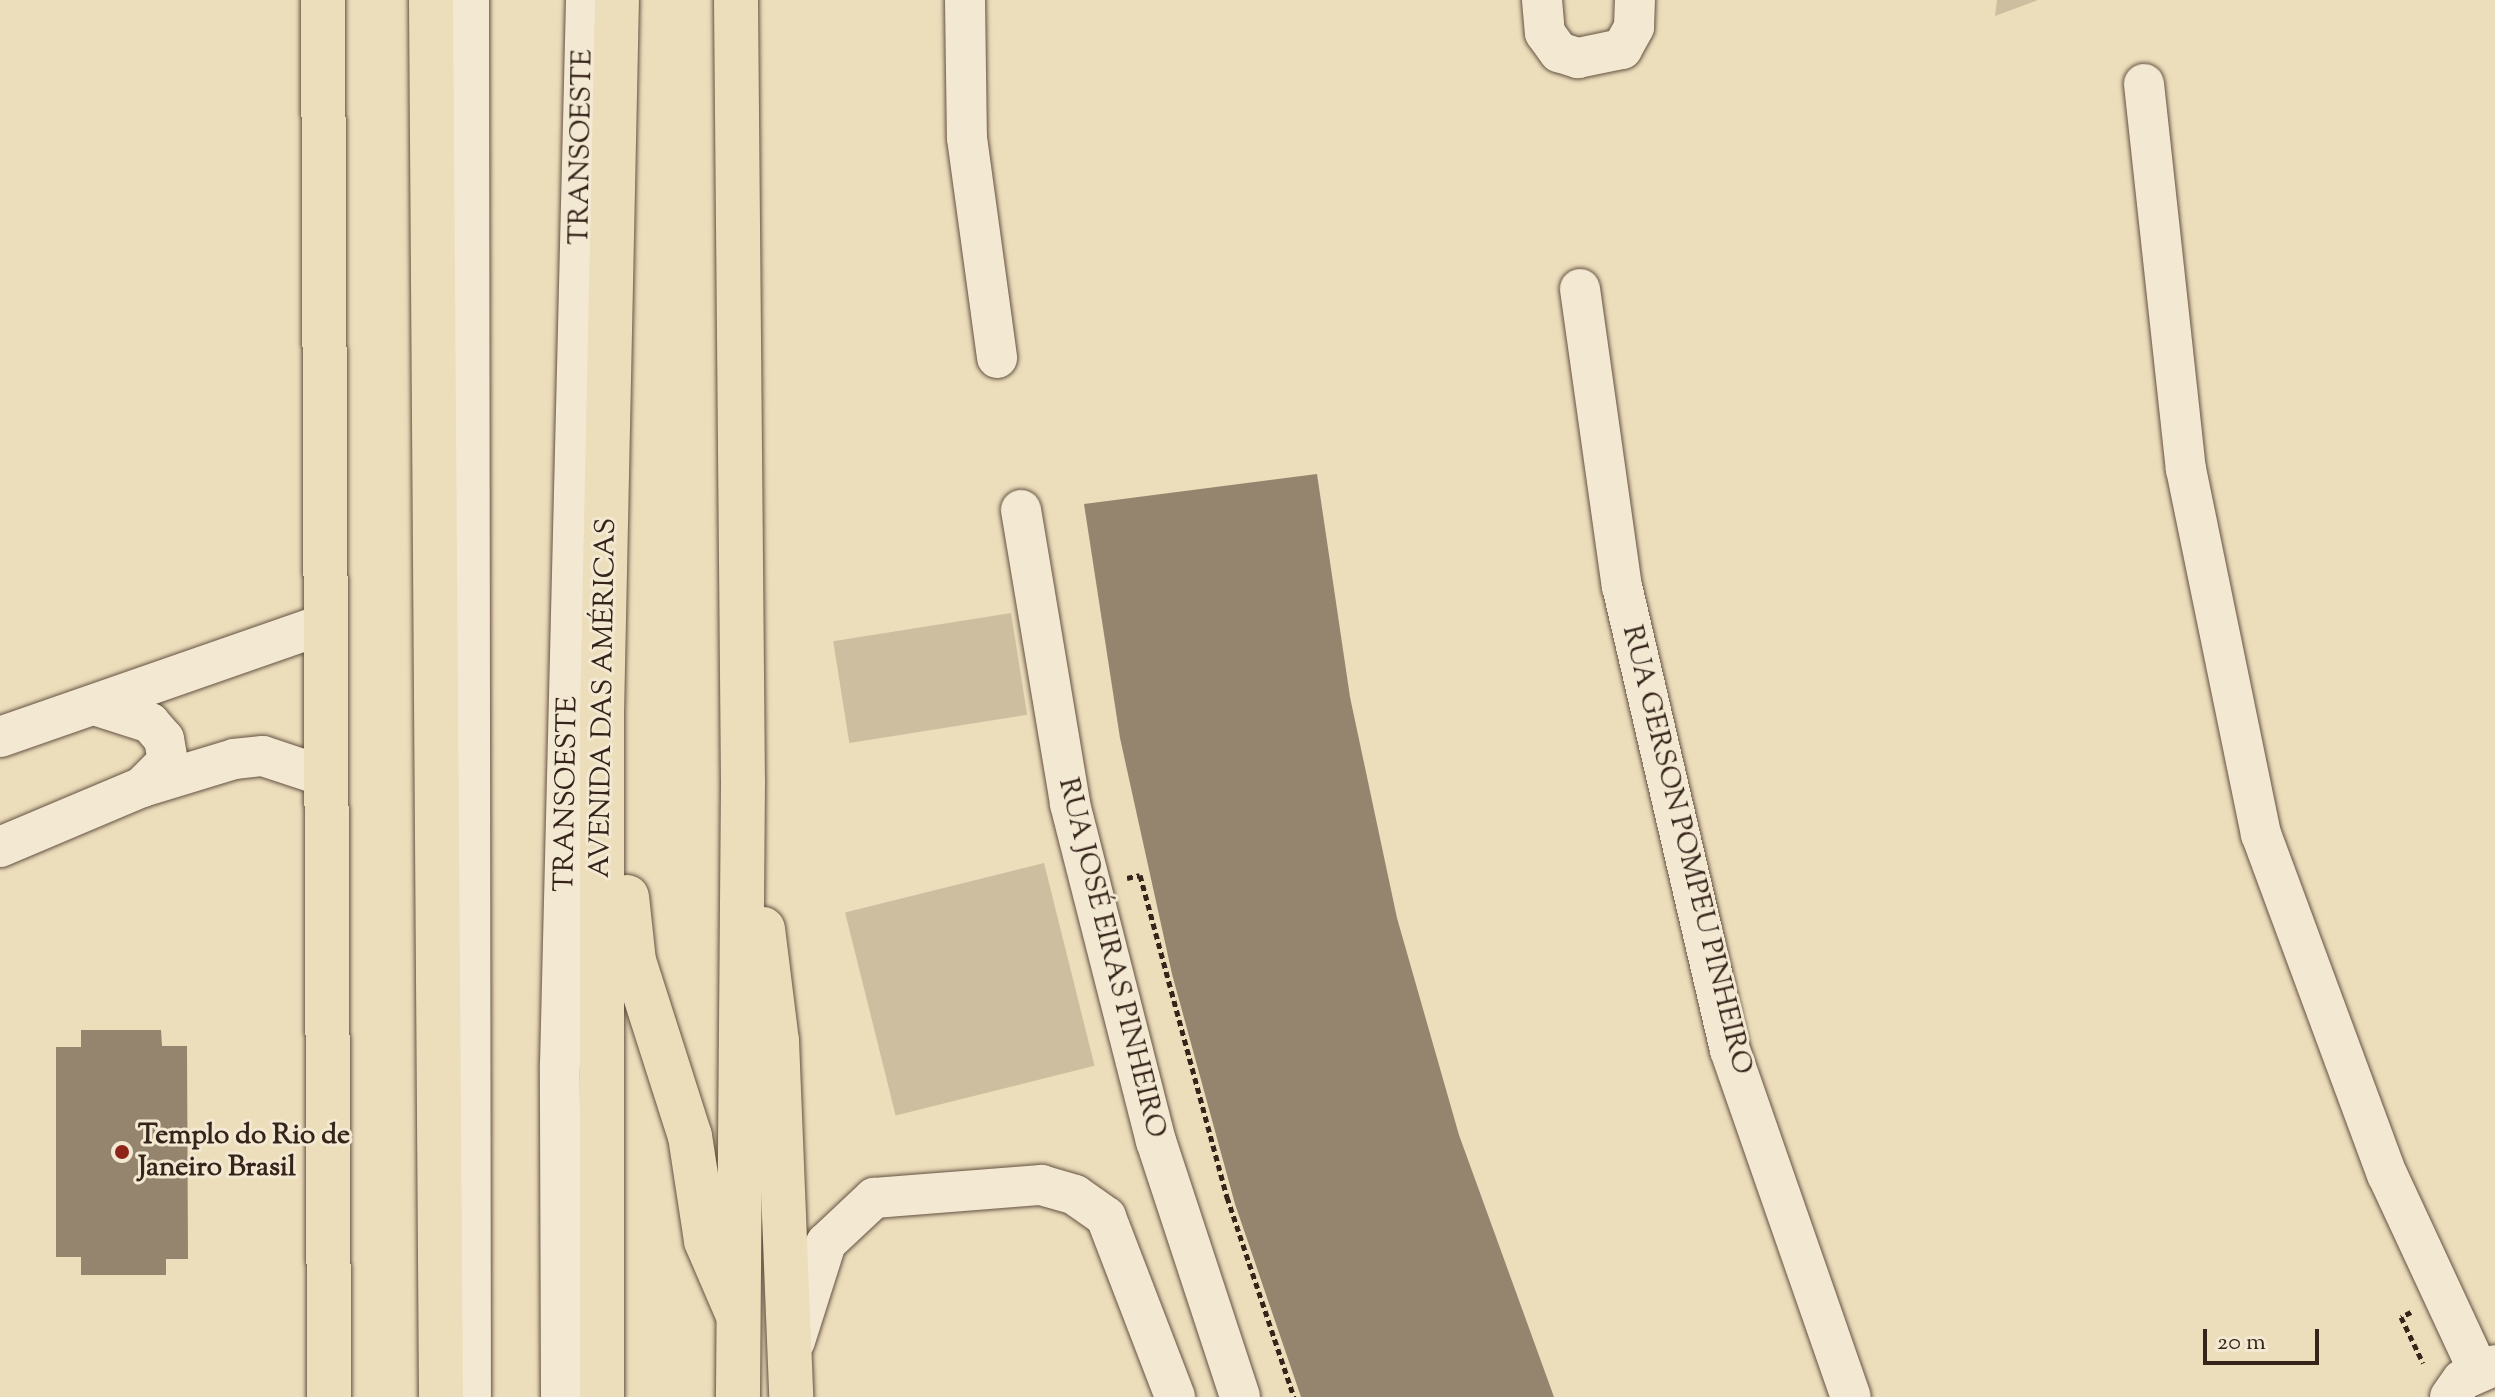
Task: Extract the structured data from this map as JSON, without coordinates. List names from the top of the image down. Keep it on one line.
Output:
{"streets":{"main road":["AVENIDA DAS AMÉRICAS"],"street":["TRANSOESTE","RUA GERSON POMPEU PINHEIRO","RUA JOSÉ EIRAS PINHEIRO"]},"places":["Templo do Rio de Janeiro Brasil"],"scale_bar":"20 m"}
